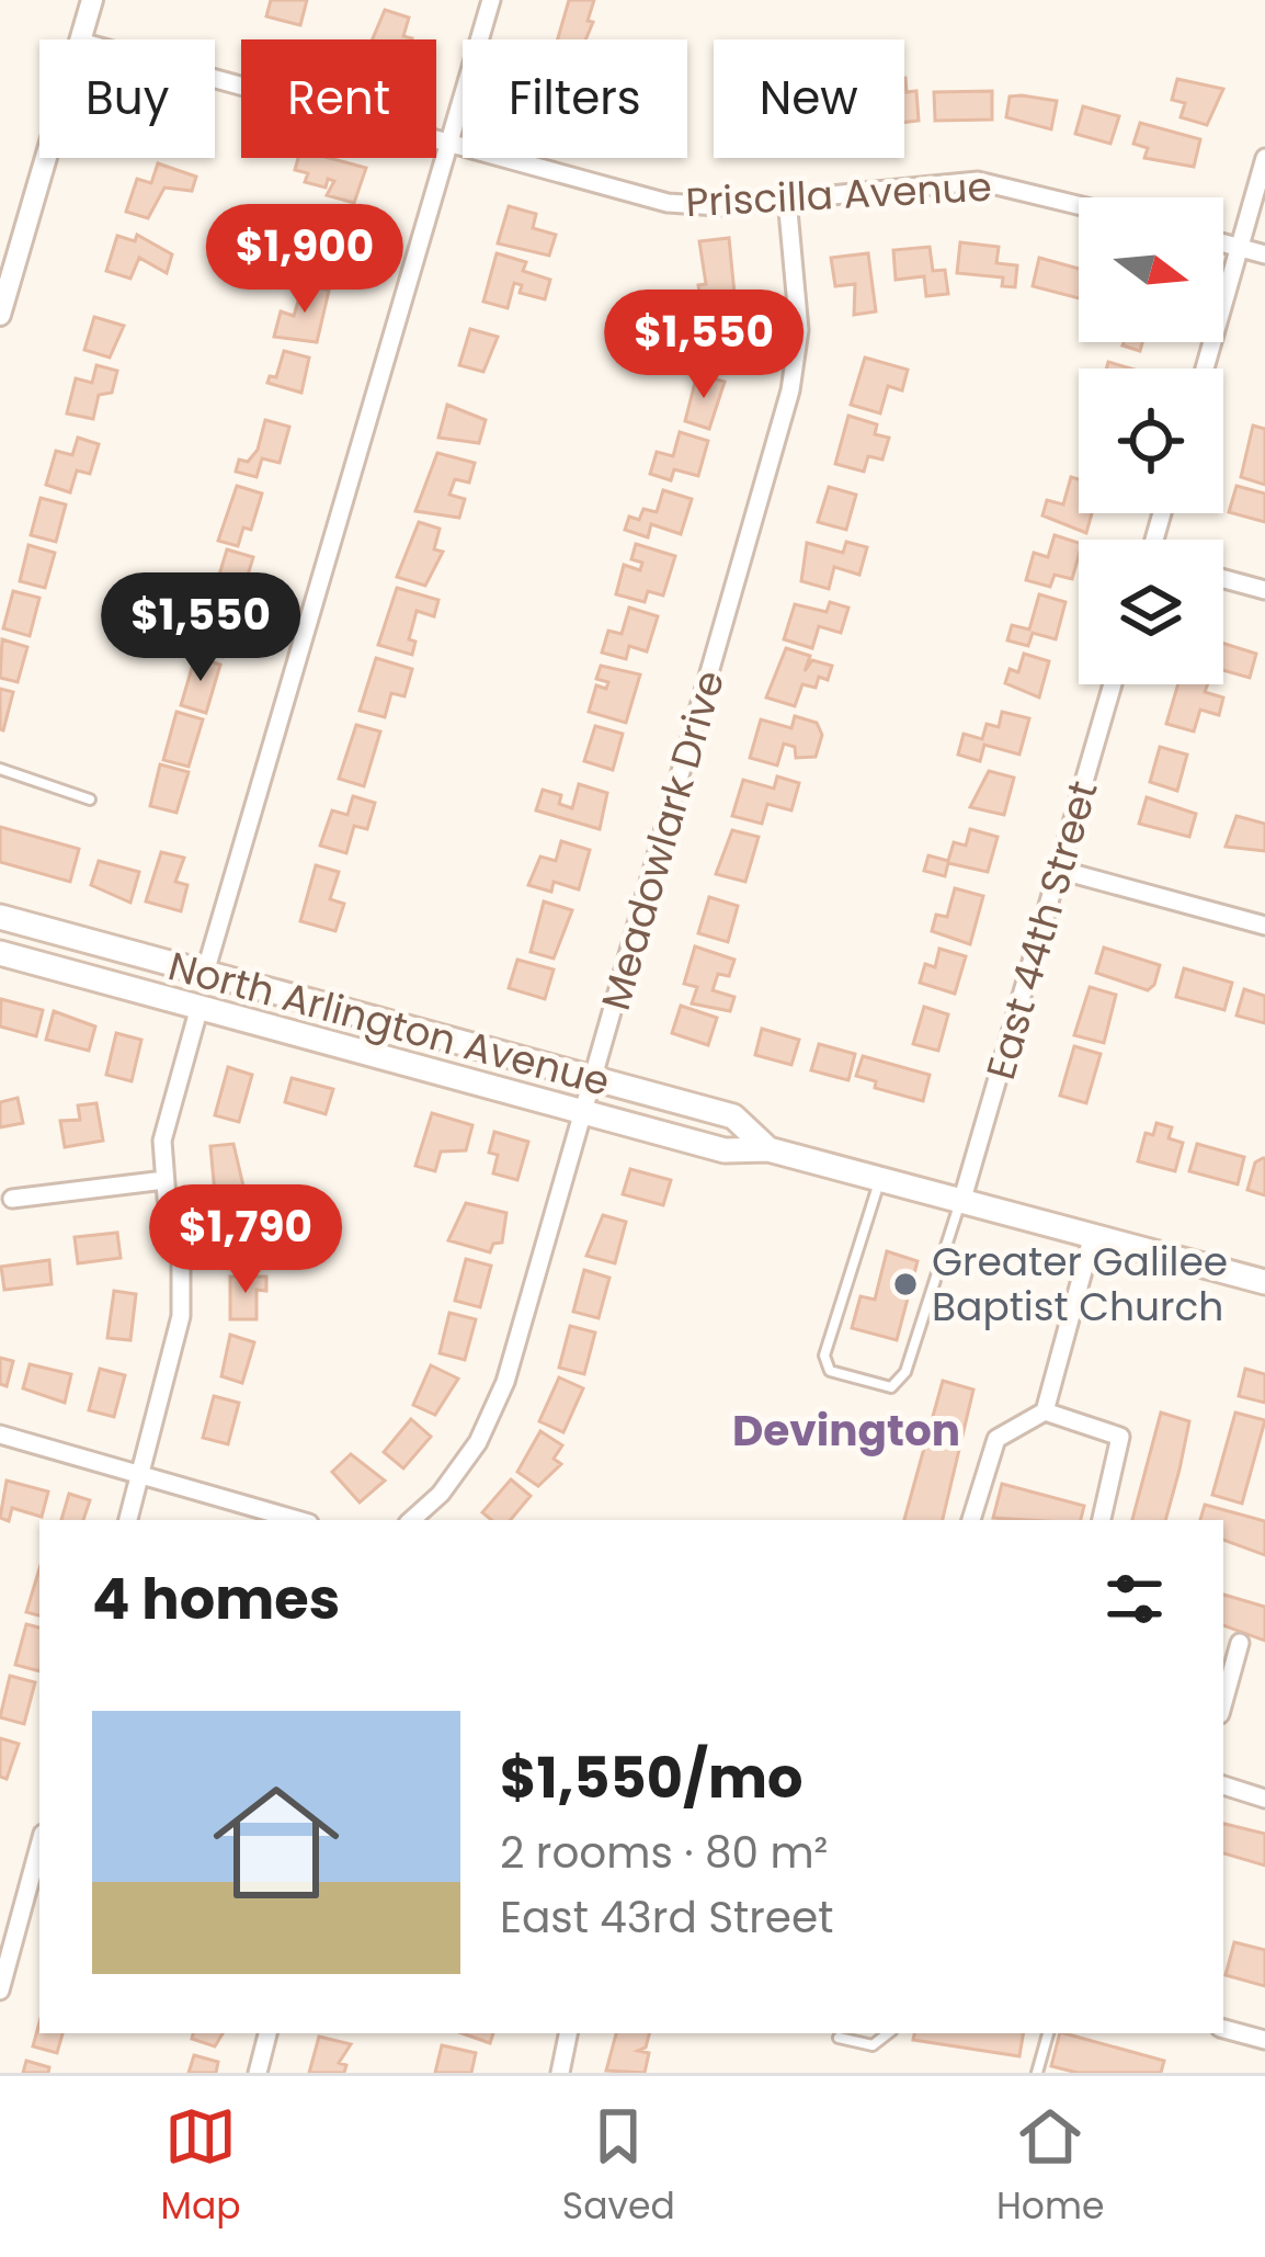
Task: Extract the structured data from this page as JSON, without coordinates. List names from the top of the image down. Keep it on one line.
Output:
{"streets":{"main road":["North Arlington Avenue"],"street":["Priscilla Avenue","Meadowlark Drive","East 44th Street"]},"crossings":[["Priscilla Avenue","Meadowlark Drive"],["Meadowlark Drive","North Arlington Avenue"],["East 44th Street","North Arlington Avenue"]],"districts":["Devington"],"places":["Greater Galilee Baptist Church"],"north":"right","page":{"chip":["Buy","Rent","Filters","New"],"price":["$1,900","$1,550","$1,550","$1,790"],"heading":"4 homes","list":[{"name":"$1,550/mo","note":"2 rooms · 80 m² · East 43rd Street"}],"tabs":["Map","Saved","Home"]}}
